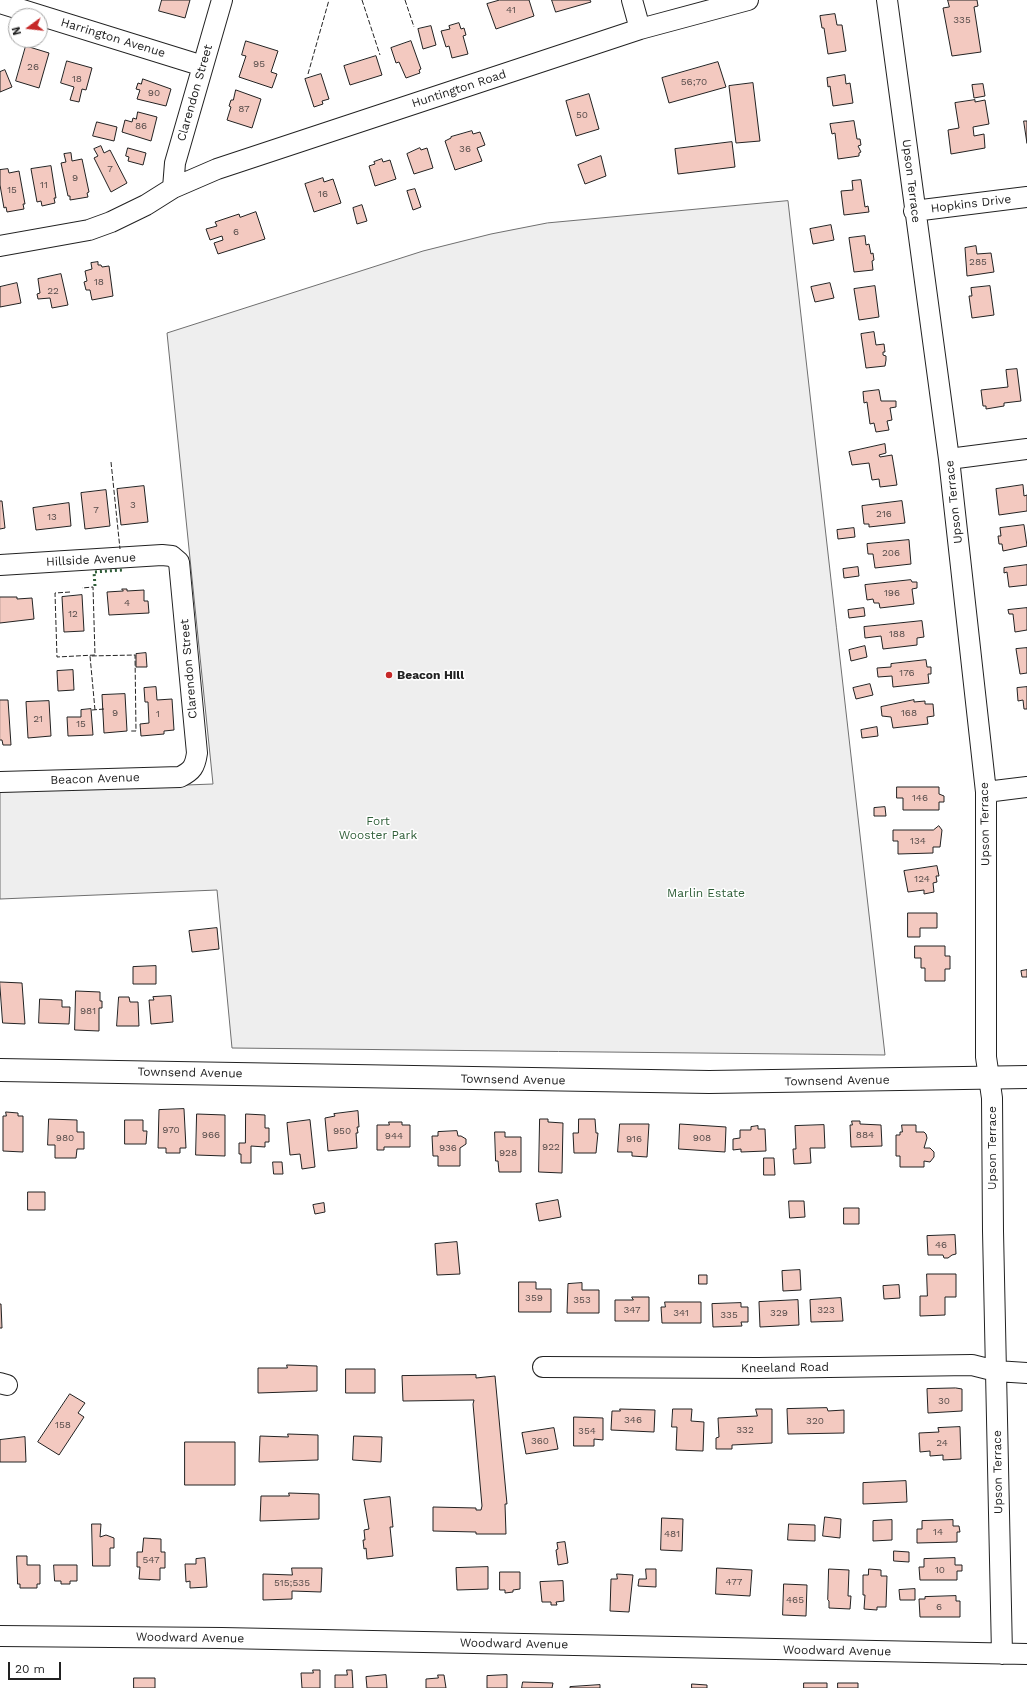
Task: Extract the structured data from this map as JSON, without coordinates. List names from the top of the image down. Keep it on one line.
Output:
{"streets":{"main road":["Townsend Avenue"],"street":["Harrington Avenue","Huntington Road","Clarendon Street","Upson Terrace","Hopkins Drive","Hillside Avenue","Beacon Avenue","Kneeland Road","Woodward Avenue"]},"crossings":[["Harrington Avenue","Clarendon Street"],["Huntington Road","Clarendon Street"],["Clarendon Street","Hillside Avenue"],["Clarendon Street","Beacon Avenue"],["Upson Terrace","Hopkins Drive"],["Upson Terrace","Townsend Avenue"],["Upson Terrace","Kneeland Road"],["Upson Terrace","Woodward Avenue"]],"parks":["Fort Wooster Park","Marlin Estate"],"places":["Beacon Hill"],"house_numbers":["41","335","95","26","18","56;70","90","87","50","86","36","7","9","11","15","16","6","285","18","22","3","7","216","13","206","196","4","12","188","176","9","168","1","21","15","146","134","124","981","970","950","966","884","944","980","908","916","922","936","928","46","359","353","347","323","341","329","335","30","346","320","158","332","354","360","24","14","481","547","10","477","515;535","465","6"],"scale_bar":"20 m","north":"left"}
